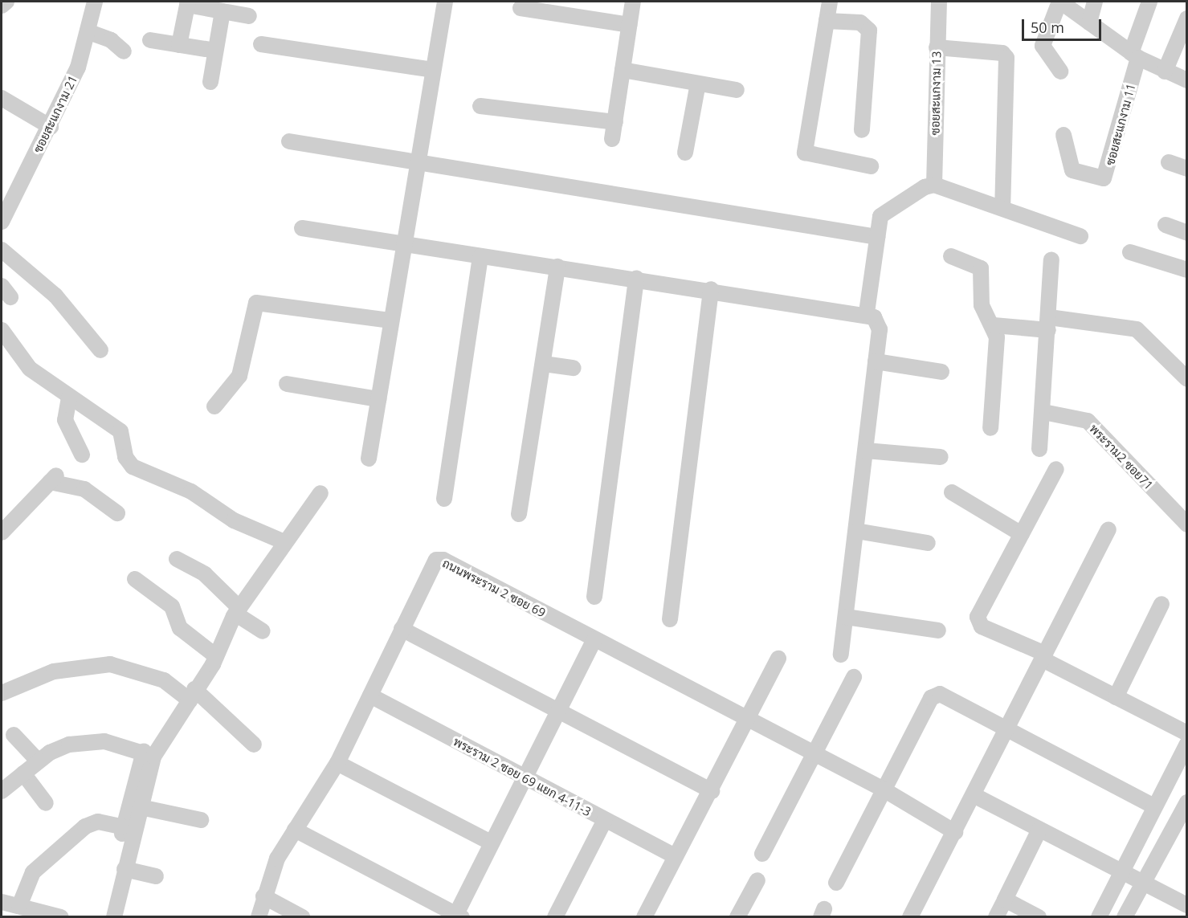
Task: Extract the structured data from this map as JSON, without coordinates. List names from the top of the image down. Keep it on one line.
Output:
{"streets":{"street":["ซอยสะแกงาม 13","ซอยสะแกงาม 21","ซอยสะแกงาม 11","พระราม2 ซอย71","ถนนพระราม 2 ซอย 69","พระราม 2 ซอย 69 แยก 4-11-3"]},"crossings":[["ถนนพระราม 2 ซอย 69","พระราม 2 ซอย 69 แยก 4-11-3"]],"scale_bar":"50 m"}
